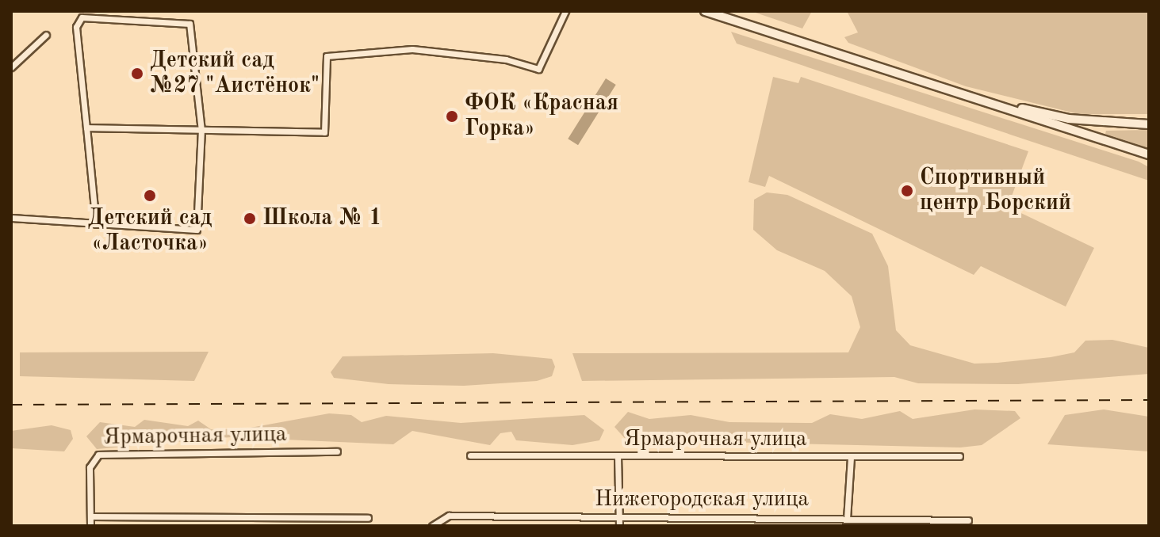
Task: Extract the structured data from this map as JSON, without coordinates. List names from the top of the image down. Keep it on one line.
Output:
{"streets":{"street":["Ярмарочная улица","Нижегородская улица"]},"places":["Детский сад №27 \"Аистёнок\"","ФОК «Красная Горка»","Спортивный центр Борский","Детский сад «Ласточка»","Школа № 1"]}
